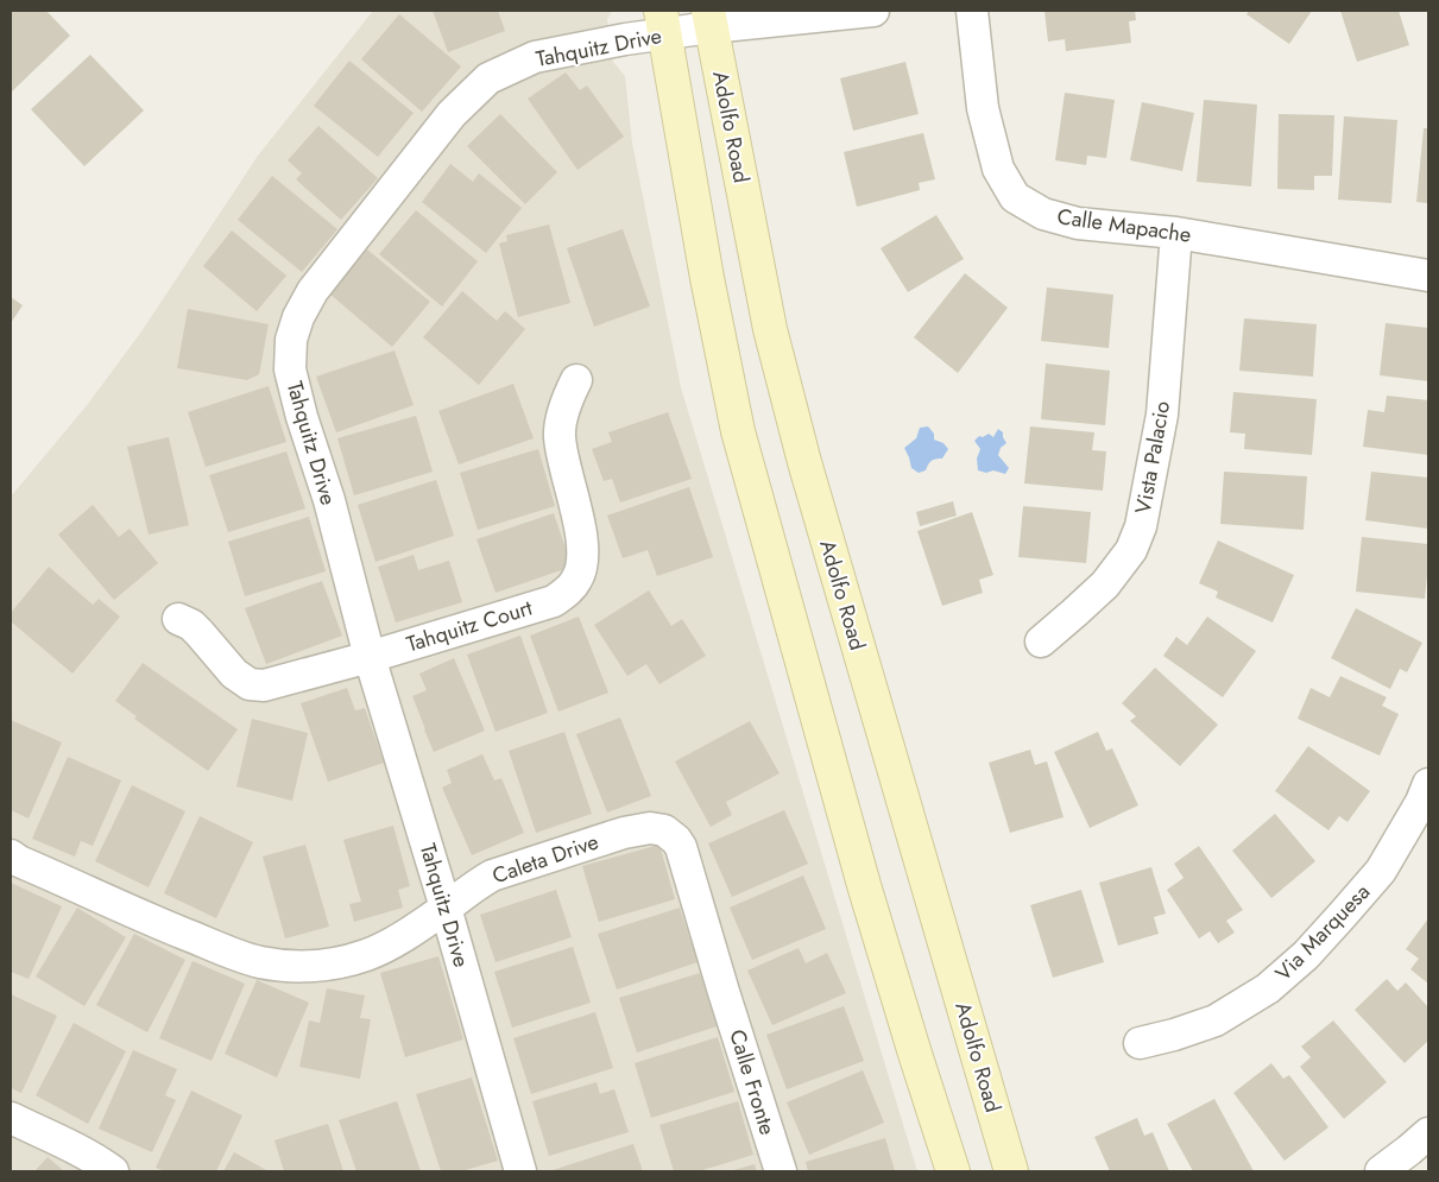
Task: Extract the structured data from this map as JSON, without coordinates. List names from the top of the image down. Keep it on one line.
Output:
{"streets":{"main road":["Adolfo Road"],"street":["Tahquitz Drive","Calle Mapache","Vista Palacio","Tahquitz Court","Caleta Drive","Via Marquesa","Calle Fronte"]},"crossings":[["Tahquitz Drive","Adolfo Road"],["Tahquitz Drive","Tahquitz Court"],["Tahquitz Drive","Caleta Drive"],["Calle Mapache","Vista Palacio"],["Caleta Drive","Calle Fronte"]]}
